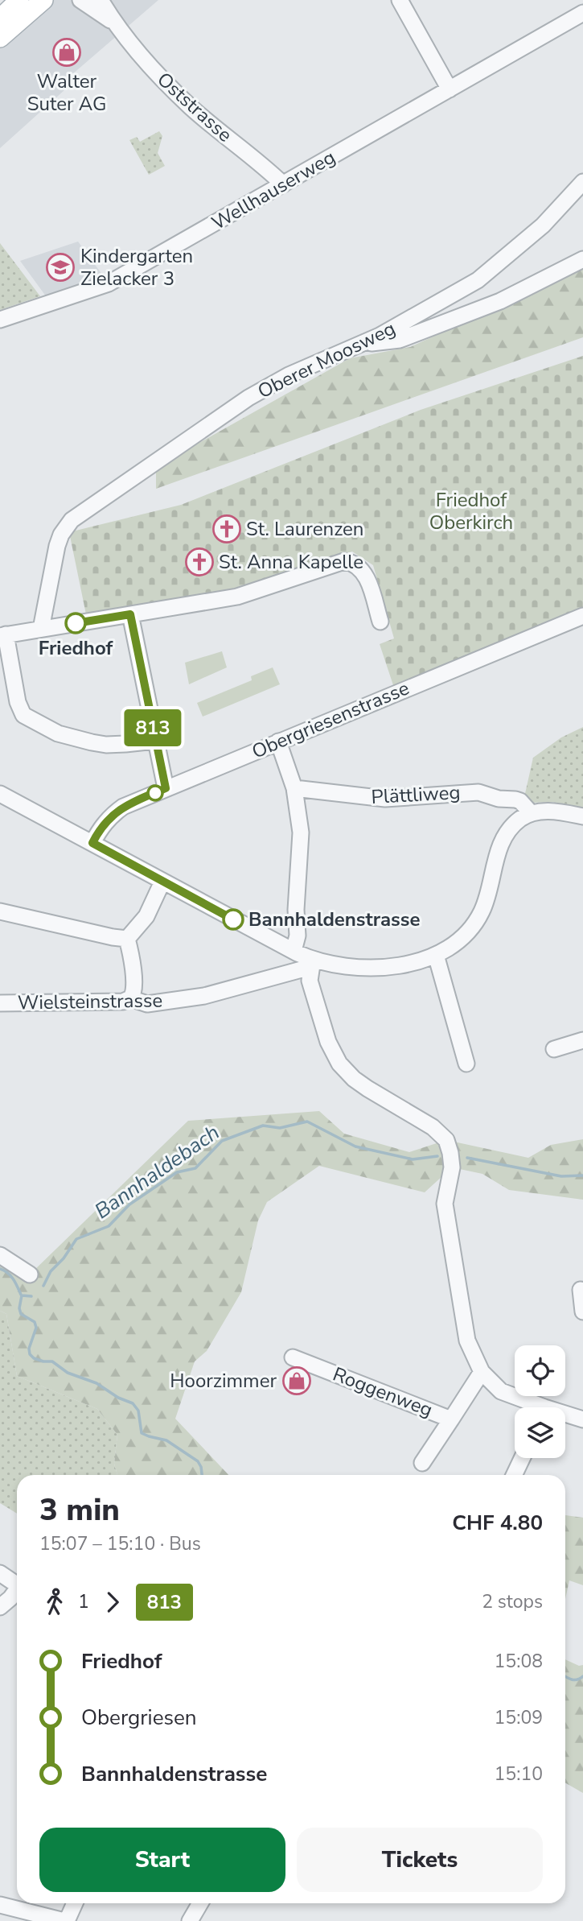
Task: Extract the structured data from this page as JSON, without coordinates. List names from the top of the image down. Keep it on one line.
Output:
{"streets":{"street":["Oststrasse","Wellhauserweg","Oberer Moosweg","Obergriesenstrasse","Plättliweg","Wielsteinstrasse","Roggenweg"]},"crossings":[["Oststrasse","Wellhauserweg"]],"water":["Bannhaldebach"],"parks":["Friedhof Oberkirch"],"places":{"shop":["Walter Suter AG","Hoorzimmer"],"school or university":["Kindergarten Zielacker 3"],"church":["St. Laurenzen","St. Anna Kapelle"],"other":["Friedhof","Bannhaldenstrasse"]},"lines":["bus line 813"],"page":{"on_map":"813","heading":["3 min","15:07 – 15:10 · Bus","CHF 4.80"],"legs":["1","813","2 stops"],"list":[{"name":"Friedhof","value":"15:08"},{"name":"Obergriesen","value":"15:09"},{"name":"Bannhaldenstrasse","value":"15:10"}],"buttons":["Start","Tickets"]}}
